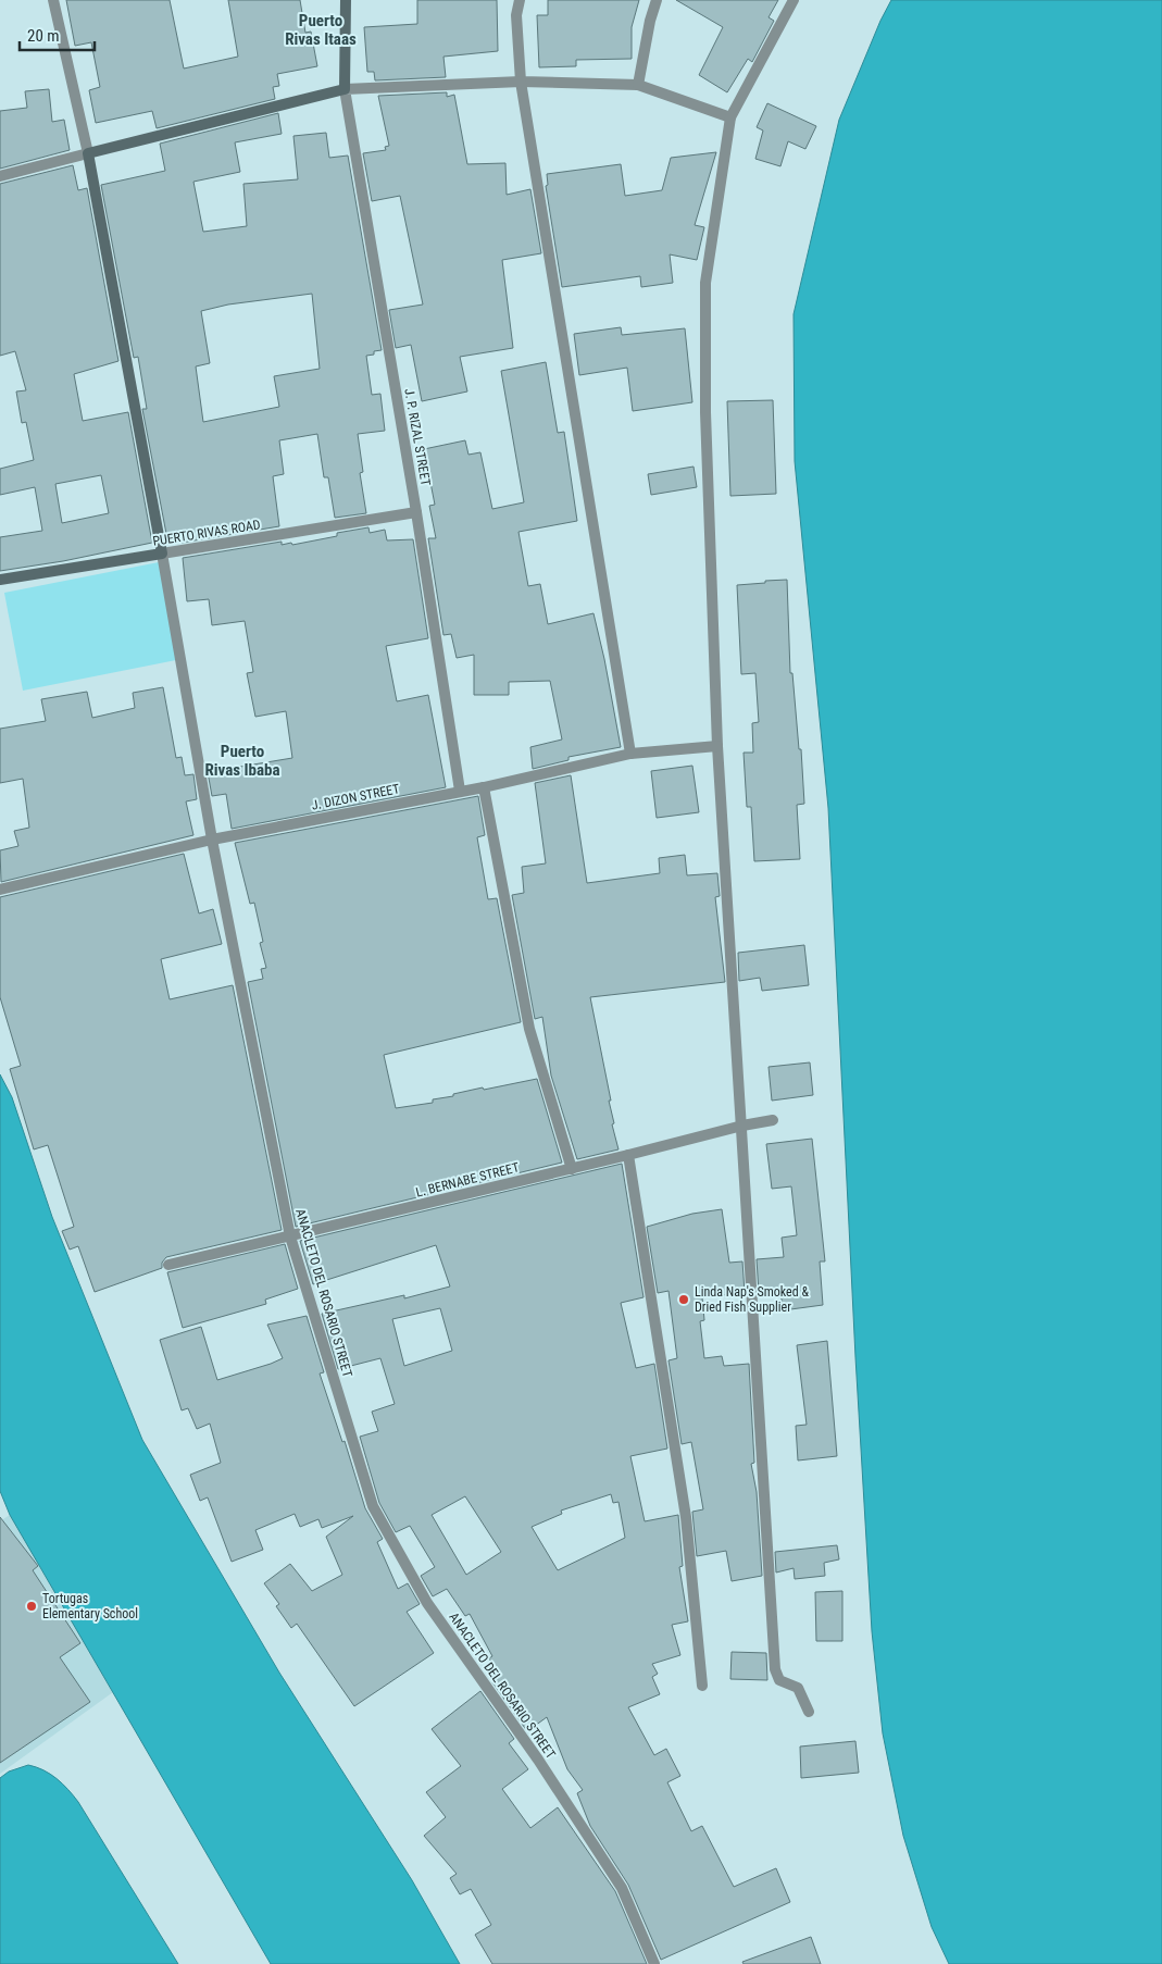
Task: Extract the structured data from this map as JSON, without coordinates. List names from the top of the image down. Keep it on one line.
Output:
{"streets":{"street":["J. P. RIZAL STREET","PUERTO RIVAS ROAD","J. DIZON STREET","L. BERNABE STREET","ANACLETO DEL ROSARIO STREET"]},"crossings":[["J. P. RIZAL STREET","PUERTO RIVAS ROAD"],["J. P. RIZAL STREET","J. DIZON STREET"],["PUERTO RIVAS ROAD","ANACLETO DEL ROSARIO STREET"],["J. DIZON STREET","ANACLETO DEL ROSARIO STREET"],["L. BERNABE STREET","ANACLETO DEL ROSARIO STREET"]],"districts":["Puerto Rivas Itaas","Puerto Rivas Ibaba"],"places":["Linda Nap's Smoked & Dried Fish Supplier","Tortugas Elementary School"],"scale_bar":"20 m"}
